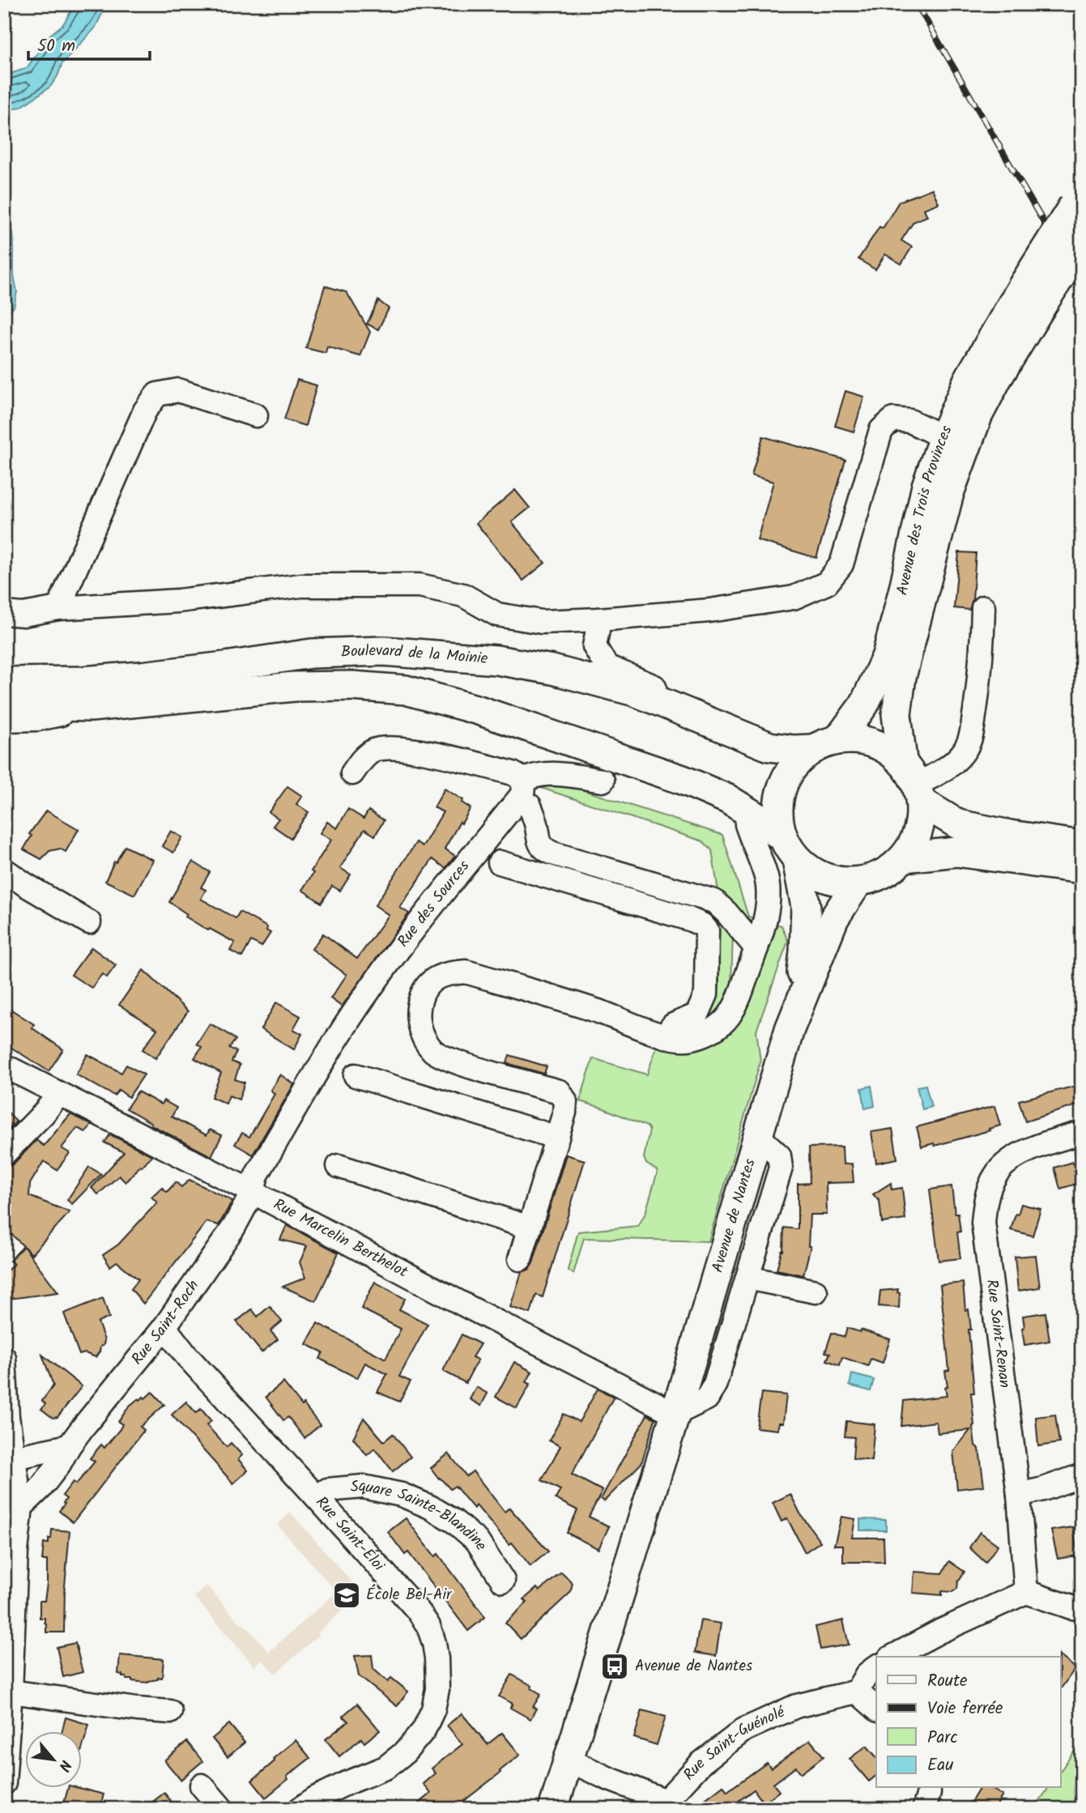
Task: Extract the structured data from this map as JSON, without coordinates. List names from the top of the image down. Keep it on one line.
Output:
{"streets":{"main road":["Avenue des Trois Provinces","Boulevard de la Moinie","Avenue de Nantes"],"street":["Rue des Sources","Rue Marcelin Berthelot","Rue Saint-Roch","Rue Saint-Renan","Square Sainte-Blandine","Rue Saint-Éloi","Rue Saint-Guénolé"]},"crossings":[["Avenue des Trois Provinces","Boulevard de la Moinie"],["Avenue des Trois Provinces","Avenue de Nantes"],["Boulevard de la Moinie","Avenue de Nantes"],["Rue des Sources","Rue Marcelin Berthelot"],["Rue des Sources","Rue Saint-Roch"],["Avenue de Nantes","Rue Marcelin Berthelot"],["Avenue de Nantes","Rue Saint-Guénolé"],["Rue Marcelin Berthelot","Rue Saint-Roch"],["Rue Saint-Roch","Rue Saint-Éloi"],["Square Sainte-Blandine","Rue Saint-Éloi"]],"places":{"school or university":["École Bel-Air"],"bus stop":["Avenue de Nantes"]},"legend":["Route","Voie ferrée","Parc","Eau"],"scale_bar":"50 m","north":"bottom right"}
